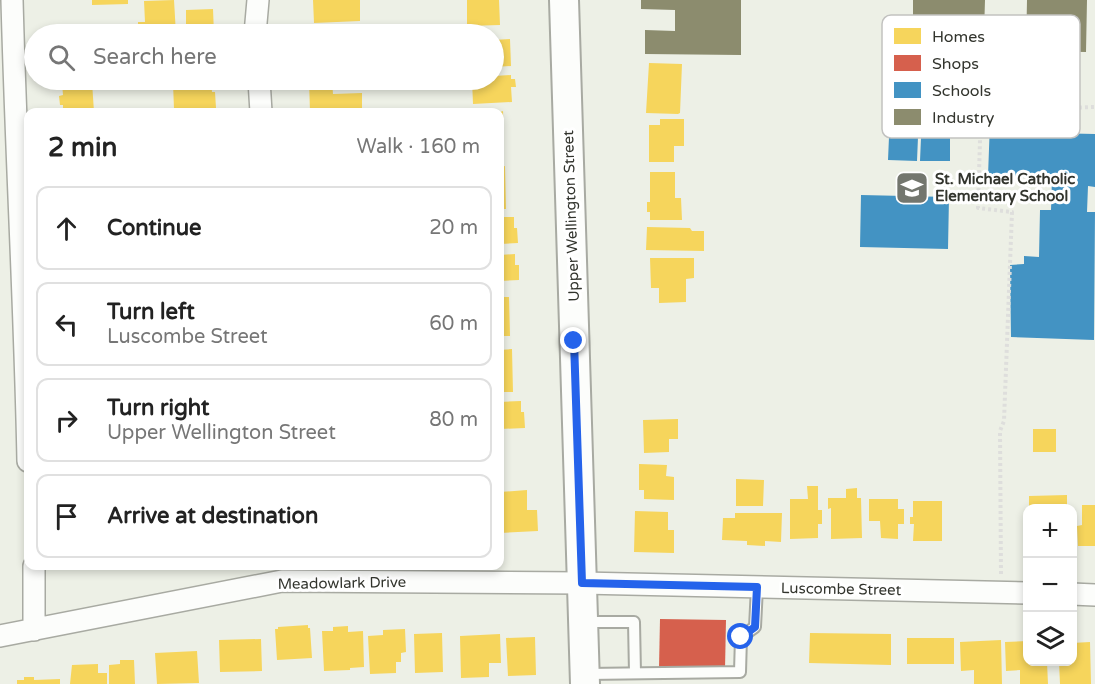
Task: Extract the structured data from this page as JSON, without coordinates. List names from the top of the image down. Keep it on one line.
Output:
{"streets":{"main road":["Upper Wellington Street"],"street":["Meadowlark Drive","Luscombe Street"]},"crossings":[["Upper Wellington Street","Meadowlark Drive"],["Upper Wellington Street","Luscombe Street"],["Meadowlark Drive","Luscombe Street"]],"places":{"school or university":["St. Michael Catholic Elementary School"]},"legend":["Homes","Shops","Schools","Industry"],"page":{"search":"Search here","heading":["2 min","Walk · 160 m"],"list":[["Continue","20 m"],["Turn left","Luscombe Street","60 m"],["Turn right","Upper Wellington Street","80 m"],"Arrive at destination"],"map_buttons":["+","−"]}}
